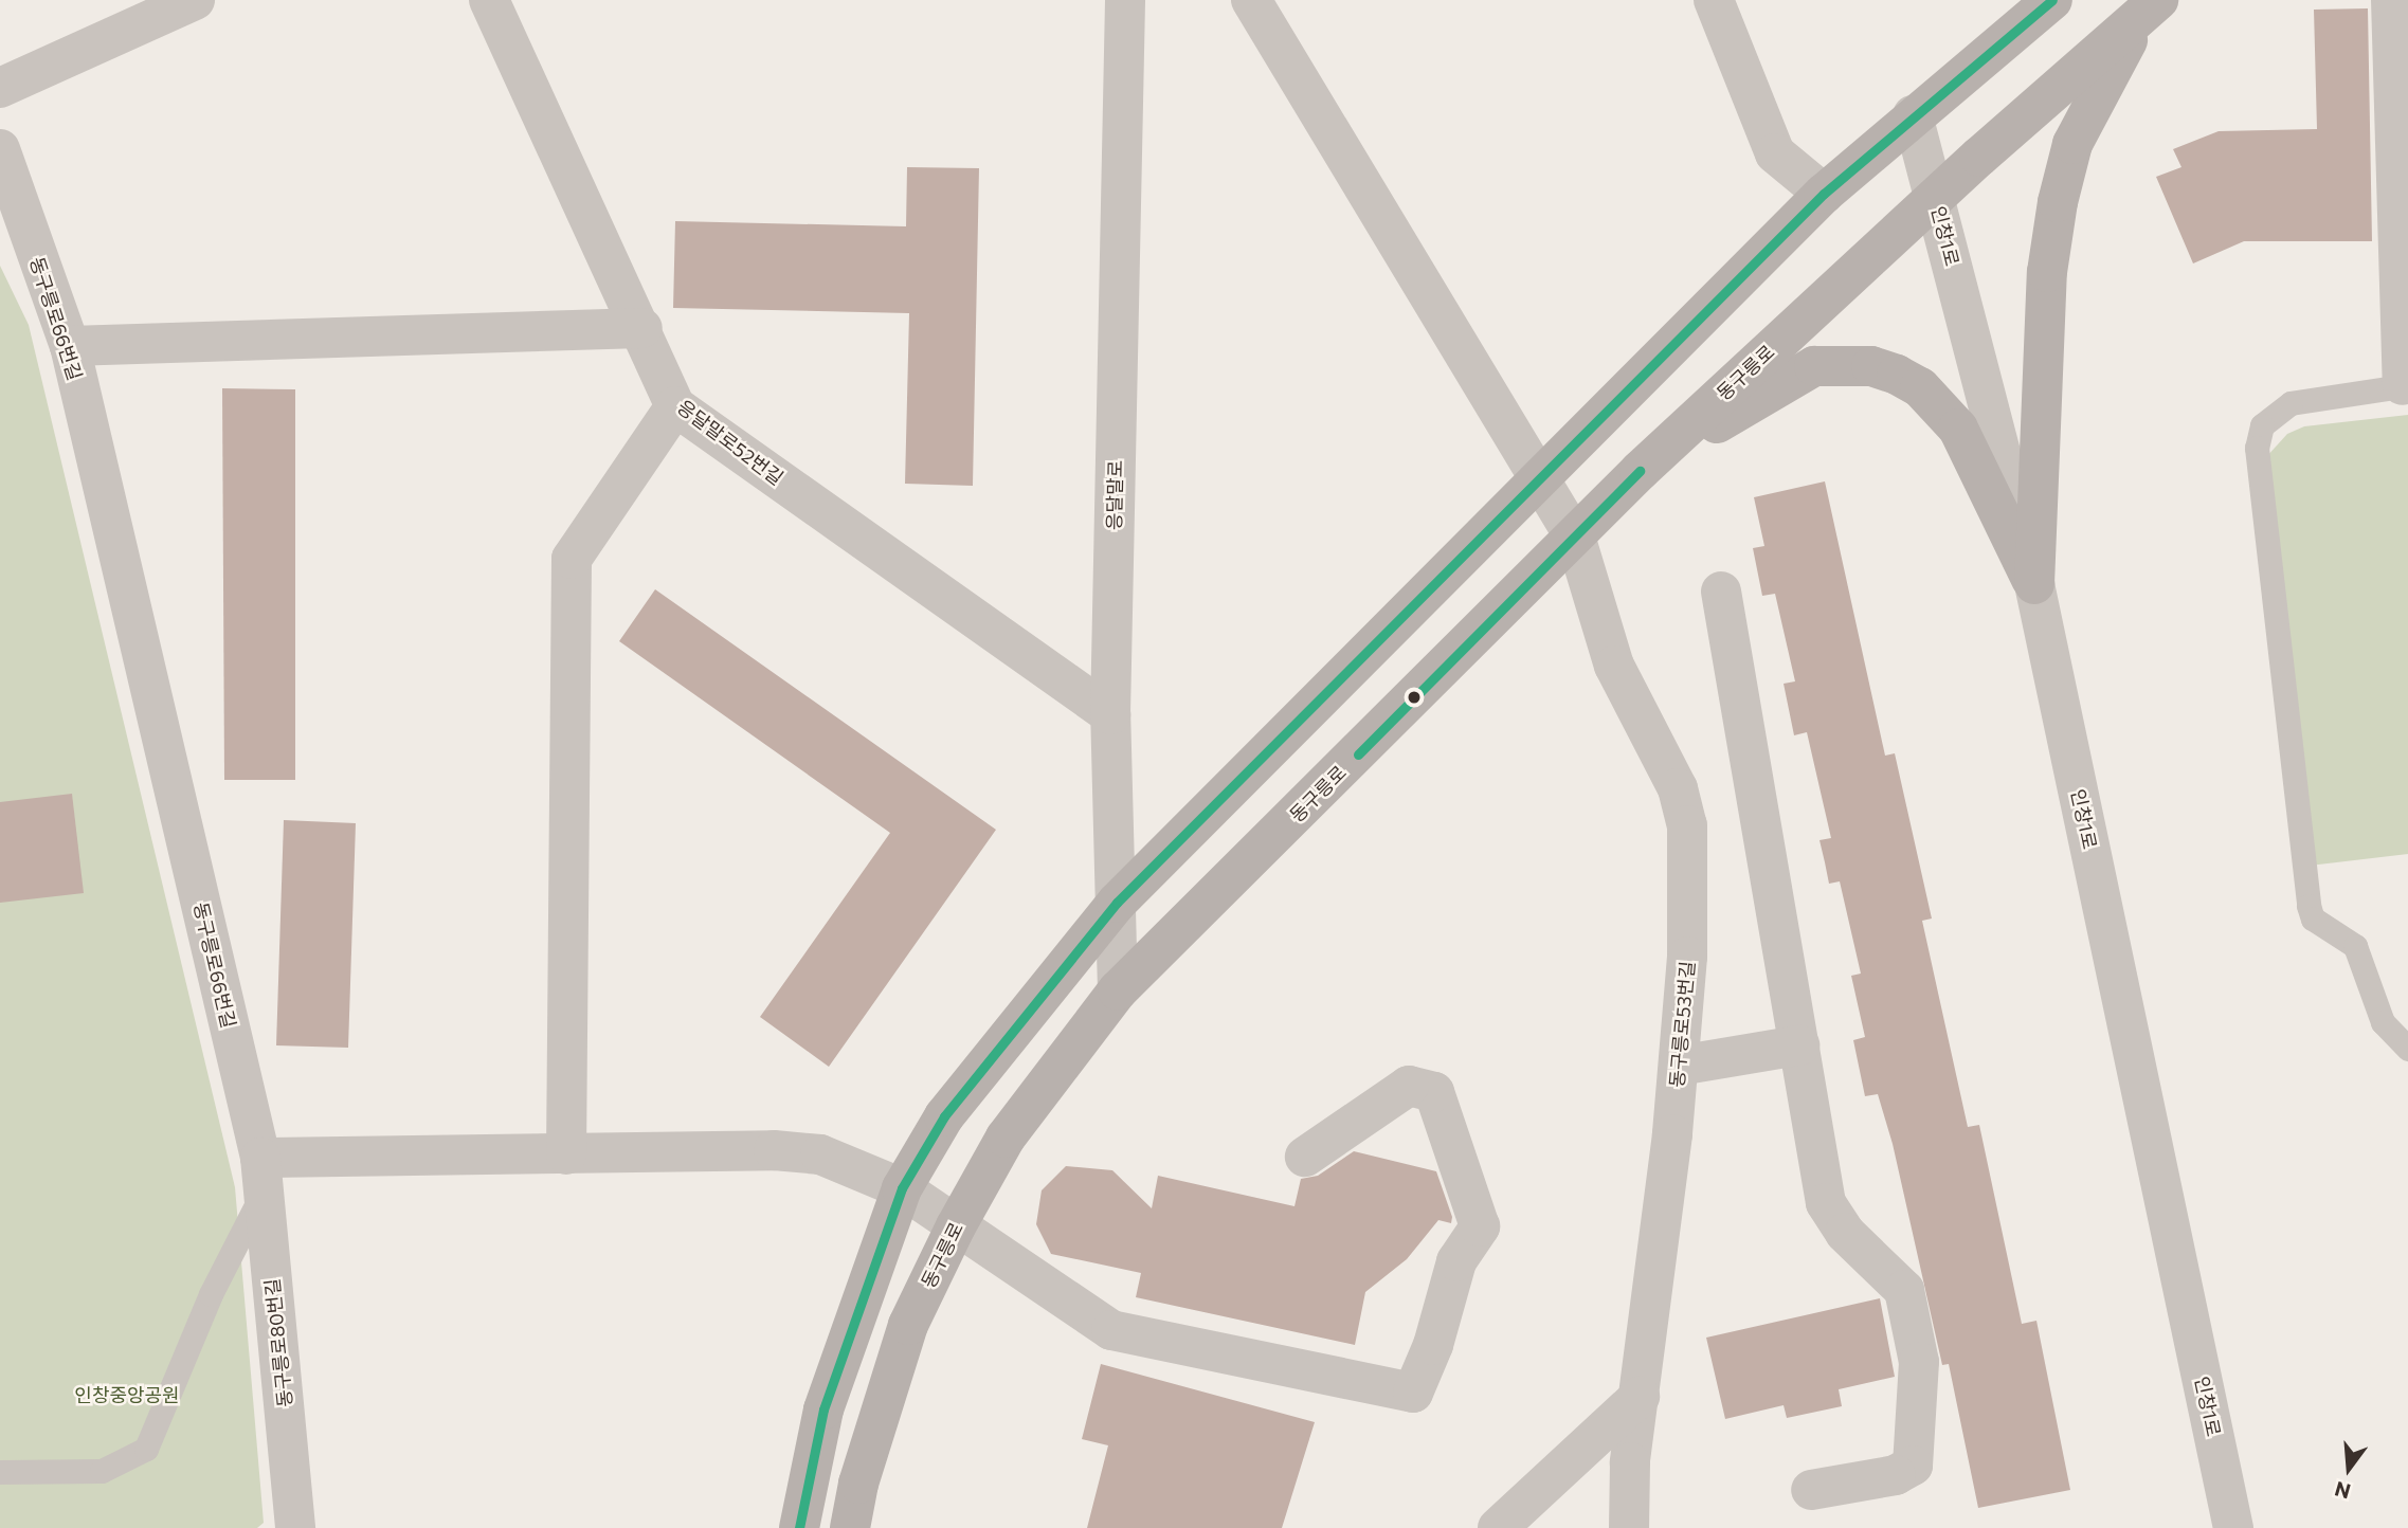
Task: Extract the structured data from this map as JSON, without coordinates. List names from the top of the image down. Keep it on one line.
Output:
{"streets":{"main road":["동구릉로"],"street":["인창1로","동구릉로66번길","응달말로52번길","응달말로","동구릉로53번길","동구릉로80번길"]},"crossings":[["인창1로","동구릉로"],["동구릉로66번길","동구릉로80번길"],["동구릉로","응달말로"],["동구릉로","동구릉로53번길"],["응달말로52번길","응달말로"]],"parks":["인창중앙공원"],"north":"bottom"}
